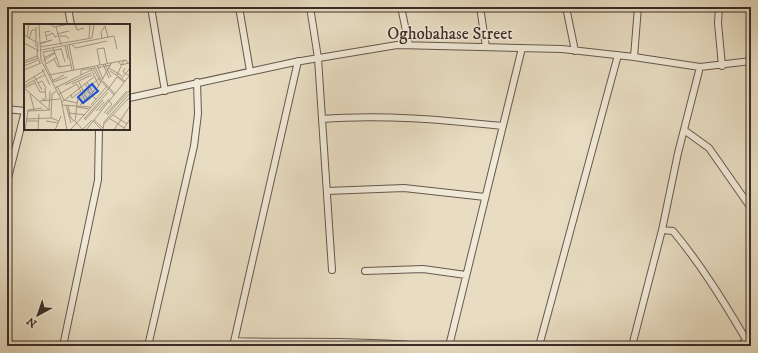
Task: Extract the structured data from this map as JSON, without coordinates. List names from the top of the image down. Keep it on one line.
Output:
{"streets":{"street":["Oghobahase Street"]},"north":"bottom left"}
